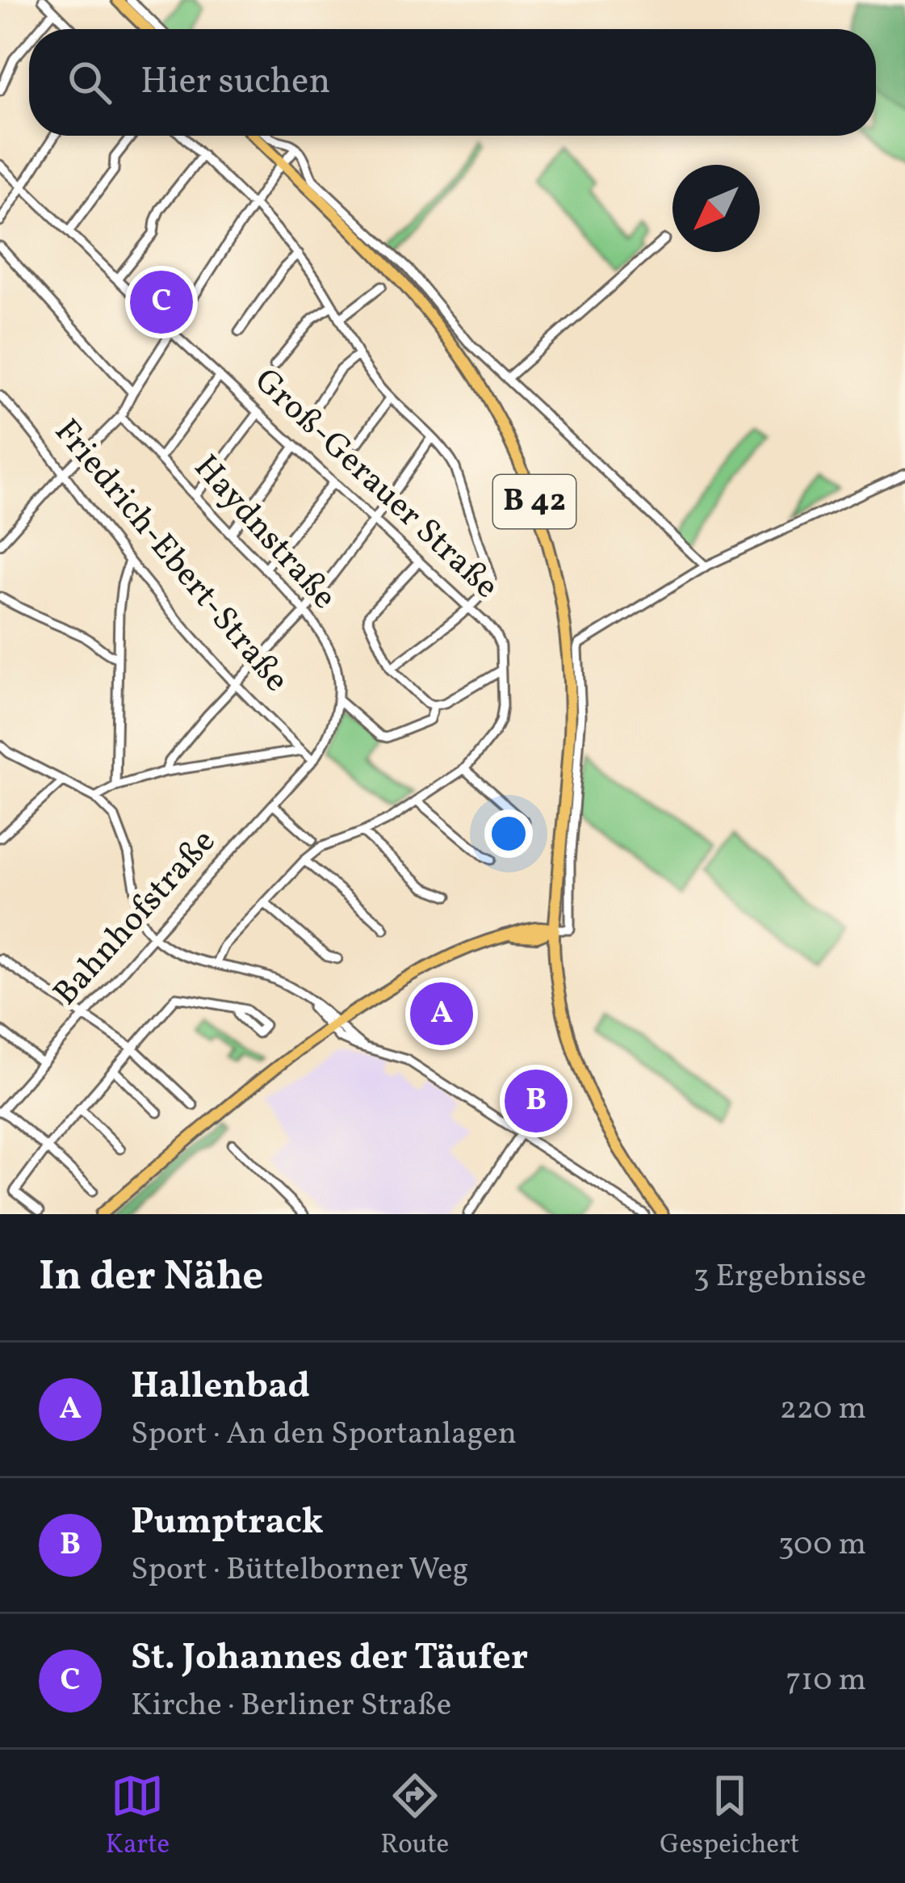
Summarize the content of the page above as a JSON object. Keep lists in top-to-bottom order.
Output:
{
  "streets": {
    "main road": ["B 42"],
    "street": [
      "Groß-Gerauer Straße",
      "Haydnstraße",
      "Friedrich-Ebert-Straße",
      "Bahnhofstraße"
    ]
  },
  "crossings": [
    ["Haydnstraße", "Friedrich-Ebert-Straße"],
    ["Haydnstraße", "Bahnhofstraße"],
    ["Friedrich-Ebert-Straße", "Bahnhofstraße"]
  ],
  "north": "bottom left",
  "page": {
    "search": "Hier suchen",
    "pins": ["C", "A", "B"],
    "heading": ["In der Nähe", "3 Ergebnisse"],
    "list": [
      {
        "mark": "A",
        "name": "Hallenbad",
        "note": "Sport · An den Sportanlagen",
        "value": "220 m"
      },
      {
        "mark": "B",
        "name": "Pumptrack",
        "note": "Sport · Büttelborner Weg",
        "value": "300 m"
      },
      {
        "mark": "C",
        "name": "St. Johannes der Täufer",
        "note": "Kirche · Berliner Straße",
        "value": "710 m"
      }
    ],
    "nav": ["Karte", "Route", "Gespeichert"]
  }
}
